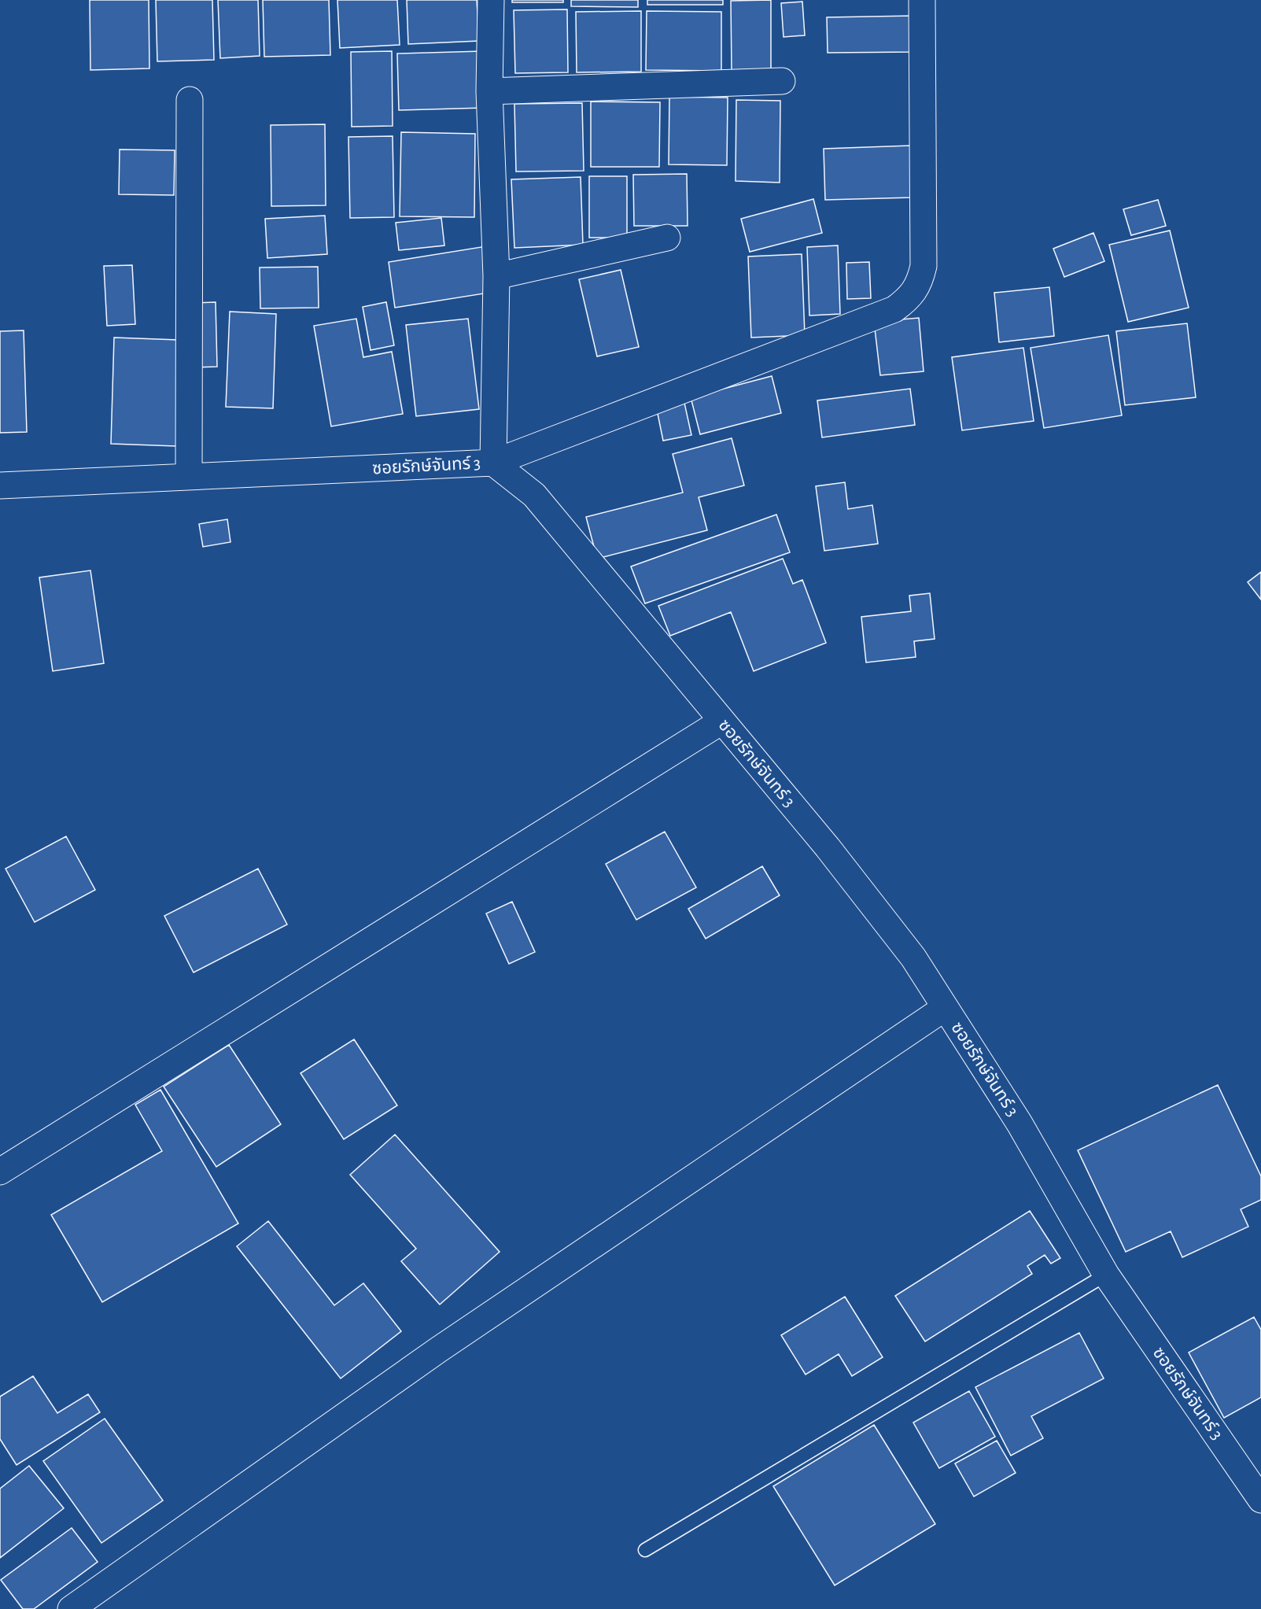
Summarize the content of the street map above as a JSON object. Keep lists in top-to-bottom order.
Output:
{
  "streets": {
    "street": ["ซอยรักษ์จันทร์ 3"]
  }
}
